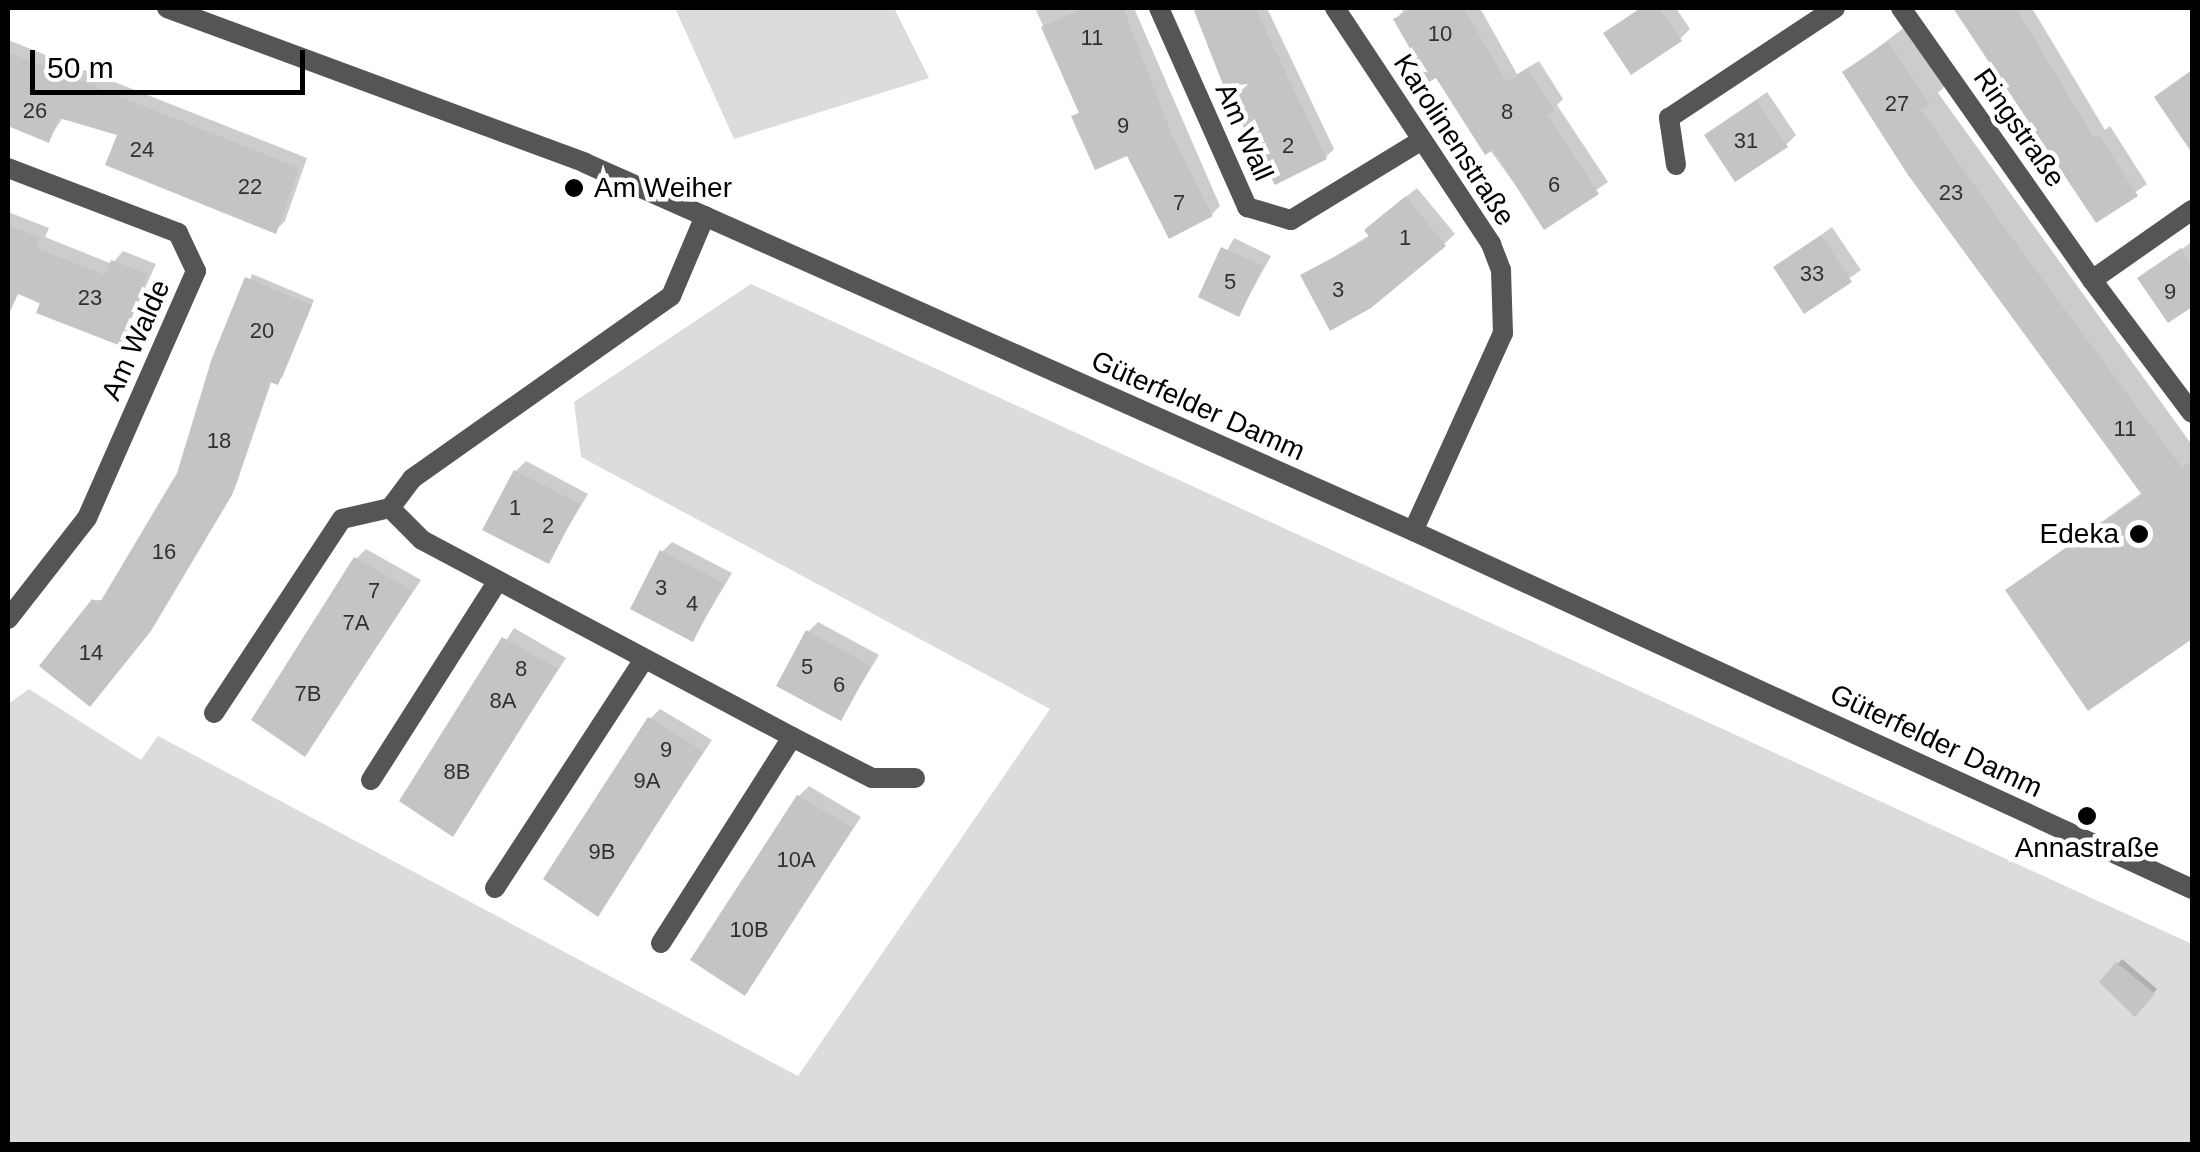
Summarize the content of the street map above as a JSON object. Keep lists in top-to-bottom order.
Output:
{
  "streets": {
    "street": [
      "Ringstraße",
      "Am Wall",
      "Karolinenstraße",
      "Am Walde",
      "Güterfelder Damm"
    ]
  },
  "crossings": [
    ["Am Wall", "Karolinenstraße"],
    ["Karolinenstraße", "Güterfelder Damm"]
  ],
  "places": ["Am Weiher", "Edeka", "Annastraße"],
  "house_numbers": [
    "10",
    "11",
    "27",
    "26",
    "8",
    "9",
    "31",
    "2",
    "24",
    "6",
    "22",
    "23",
    "7",
    "1",
    "33",
    "5",
    "3",
    "9",
    "23",
    "20",
    "11",
    "18",
    "1",
    "2",
    "16",
    "3",
    "7",
    "4",
    "7A",
    "14",
    "5",
    "8",
    "6",
    "7B",
    "8A",
    "9",
    "8B",
    "9A",
    "9B",
    "10A",
    "10B"
  ],
  "scale_bar": "50 m"
}
